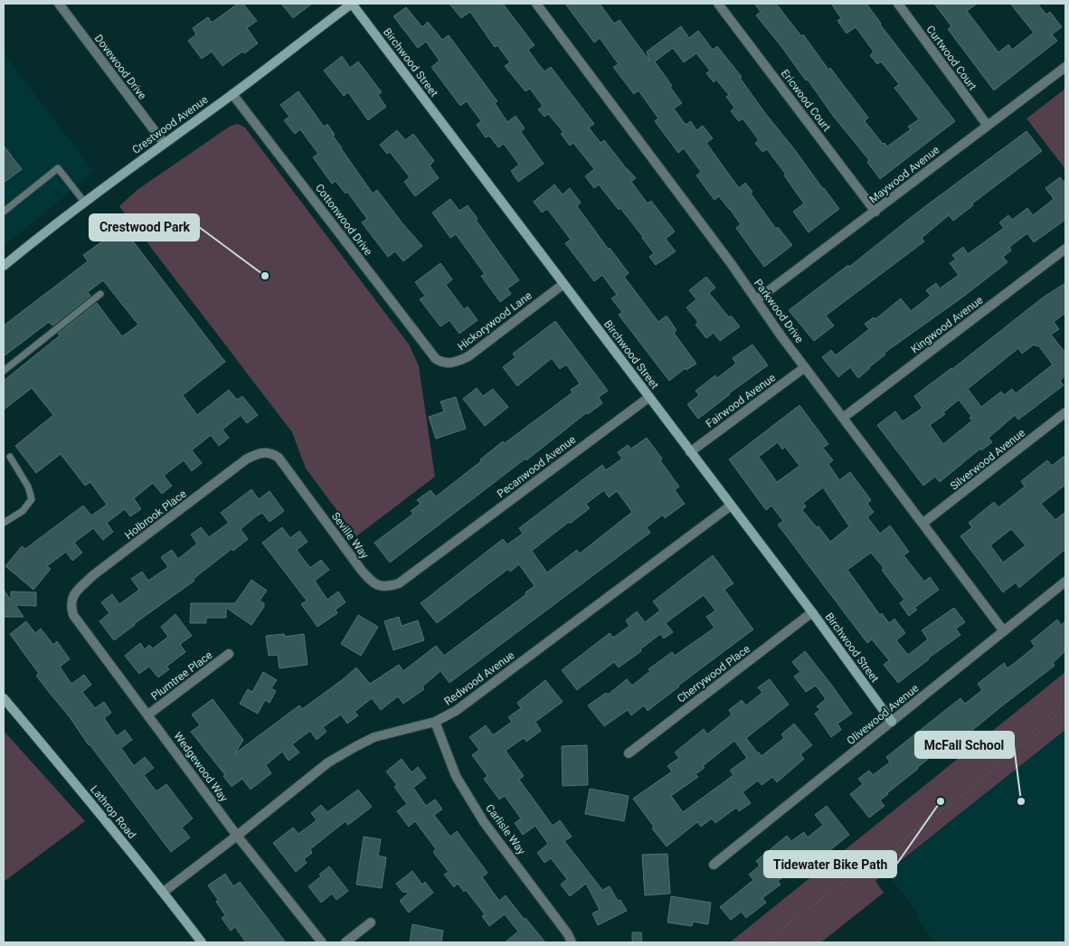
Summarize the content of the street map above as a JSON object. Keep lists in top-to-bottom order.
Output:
{
  "streets": {
    "street": [
      "Curtwood Court",
      "Birchwood Street",
      "Dovewood Drive",
      "Ericwood Court",
      "Crestwood Avenue",
      "Maywood Avenue",
      "Cottonwood Drive",
      "Parkwood Drive",
      "Hickorywood Lane",
      "Kingwood Avenue",
      "Fairwood Avenue",
      "Silverwood Avenue",
      "Pecanwood Avenue",
      "Holbrook Place",
      "Seville Way",
      "Cherrywood Place",
      "Plumtree Place",
      "Redwood Avenue",
      "Olivewood Avenue",
      "Wedgewood Way",
      "Lathrop Road",
      "Carlisle Way"
    ]
  },
  "crossings": [
    ["Curtwood Court", "Maywood Avenue"],
    ["Birchwood Street", "Crestwood Avenue"],
    ["Birchwood Street", "Hickorywood Lane"],
    ["Birchwood Street", "Fairwood Avenue"],
    ["Birchwood Street", "Pecanwood Avenue"],
    ["Birchwood Street", "Cherrywood Place"],
    ["Birchwood Street", "Redwood Avenue"],
    ["Birchwood Street", "Olivewood Avenue"],
    ["Dovewood Drive", "Crestwood Avenue"],
    ["Ericwood Court", "Maywood Avenue"],
    ["Crestwood Avenue", "Cottonwood Drive"],
    ["Maywood Avenue", "Parkwood Drive"],
    ["Cottonwood Drive", "Hickorywood Lane"],
    ["Parkwood Drive", "Kingwood Avenue"],
    ["Parkwood Drive", "Fairwood Avenue"],
    ["Parkwood Drive", "Silverwood Avenue"],
    ["Parkwood Drive", "Olivewood Avenue"],
    ["Pecanwood Avenue", "Seville Way"],
    ["Holbrook Place", "Seville Way"],
    ["Holbrook Place", "Wedgewood Way"],
    ["Plumtree Place", "Wedgewood Way"],
    ["Redwood Avenue", "Wedgewood Way"],
    ["Redwood Avenue", "Lathrop Road"],
    ["Redwood Avenue", "Carlisle Way"]
  ],
  "places": ["Crestwood Park", "Tidewater Bike Path", "McFall School"]
}
